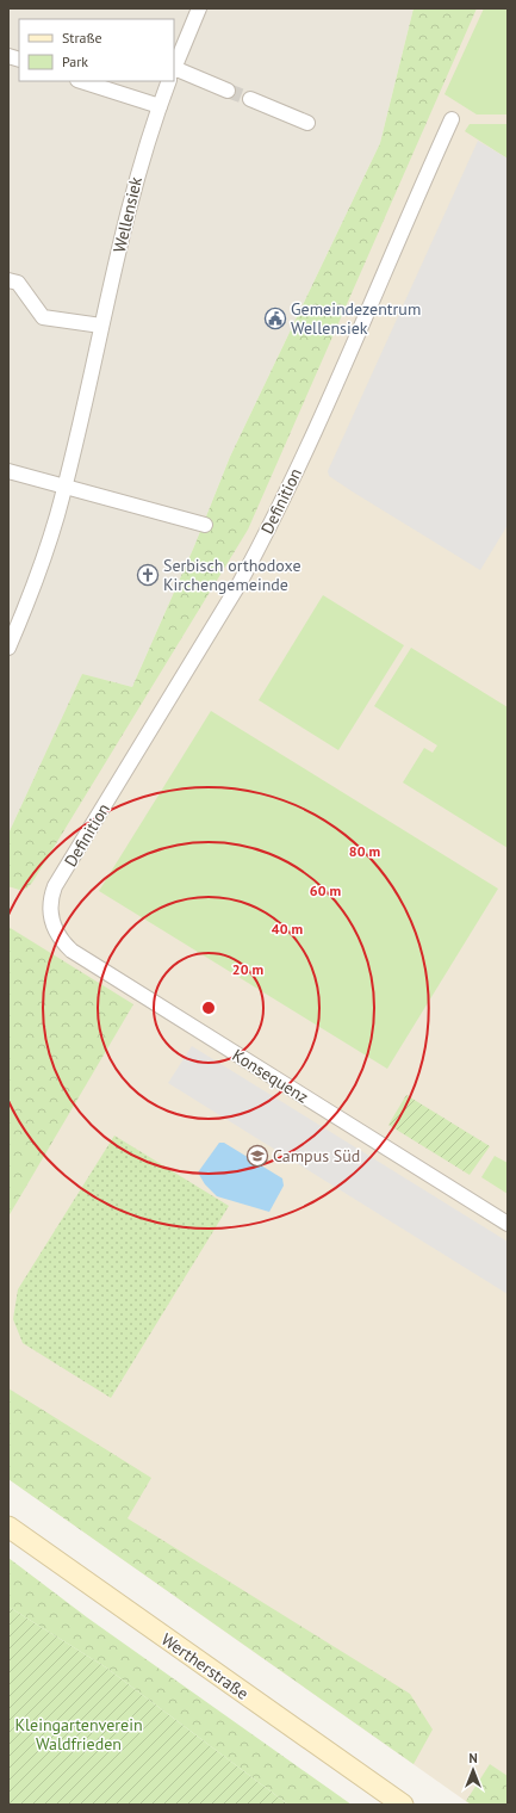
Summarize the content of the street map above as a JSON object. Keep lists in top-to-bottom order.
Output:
{
  "streets": {
    "main road": ["Wertherstraße"],
    "street": ["Wellensiek", "Definition", "Konsequenz"]
  },
  "crossings": [
    ["Definition", "Konsequenz"]
  ],
  "parks": ["Kleingartenverein Waldfrieden"],
  "places": {
    "public building": ["Gemeindezentrum Wellensiek"],
    "church": ["Serbisch orthodoxe Kirchengemeinde"],
    "school or university": ["Campus Süd"]
  },
  "legend": ["Straße", "Park"],
  "north": "top",
  "rings": [
    "80 m",
    "60 m",
    "40 m",
    "20 m"
  ]
}
